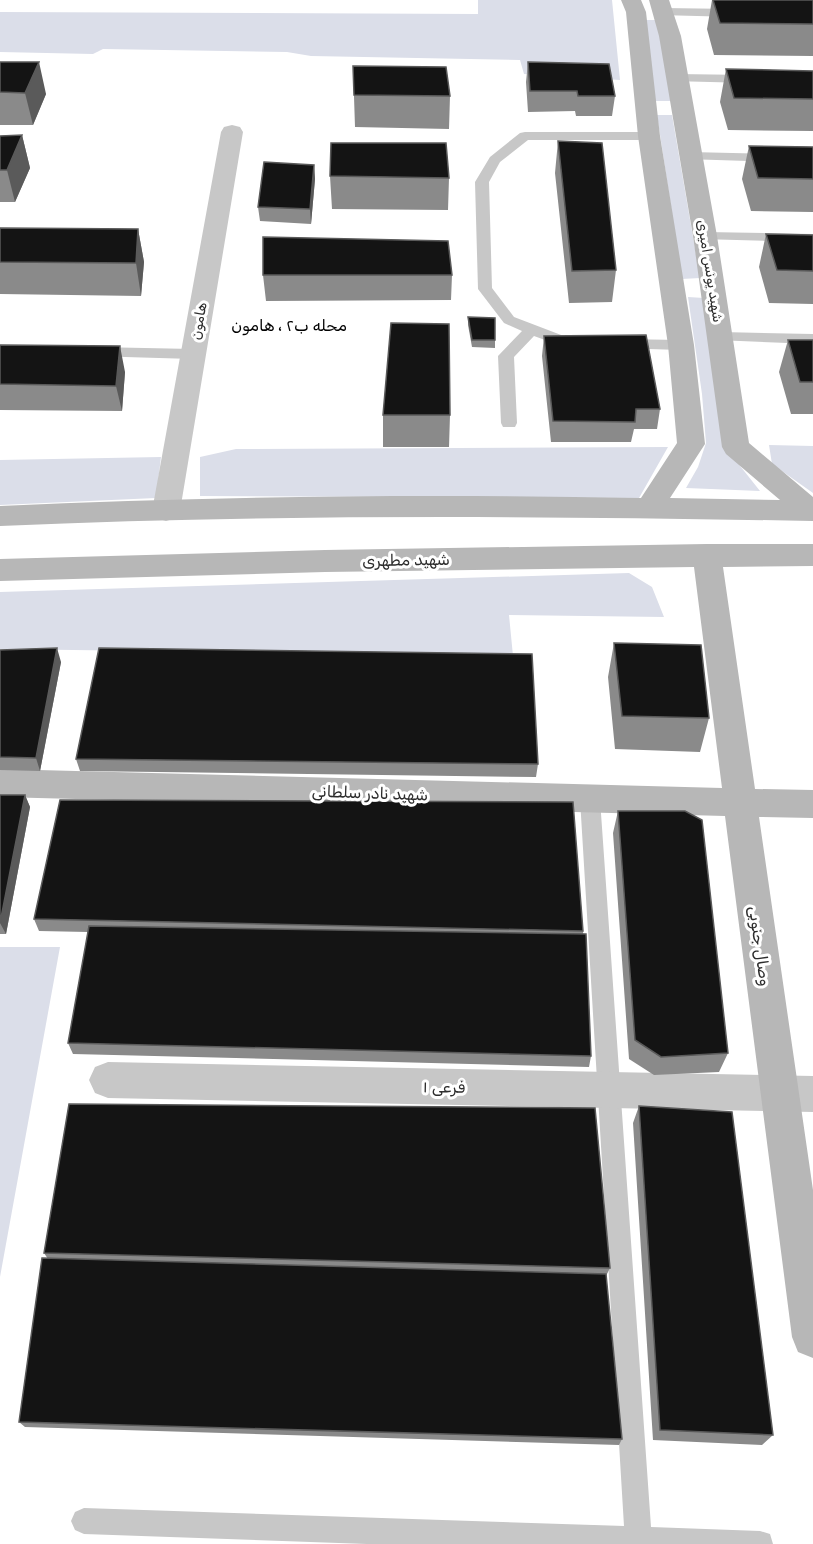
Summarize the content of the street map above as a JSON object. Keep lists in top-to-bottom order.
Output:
{
  "streets": {
    "main road": [
      "شهید یونس امیری",
      "شهید مطهری",
      "شهید نادر سلطانی",
      "وصال جنوبی"
    ],
    "street": ["هامون", "فرعی ۱"]
  },
  "crossings": [
    ["شهید مطهری", "وصال جنوبی"],
    ["شهید نادر سلطانی", "وصال جنوبی"],
    ["وصال جنوبی", "فرعی ۱"]
  ],
  "districts": ["محله ب۲ ، هامون"]
}
